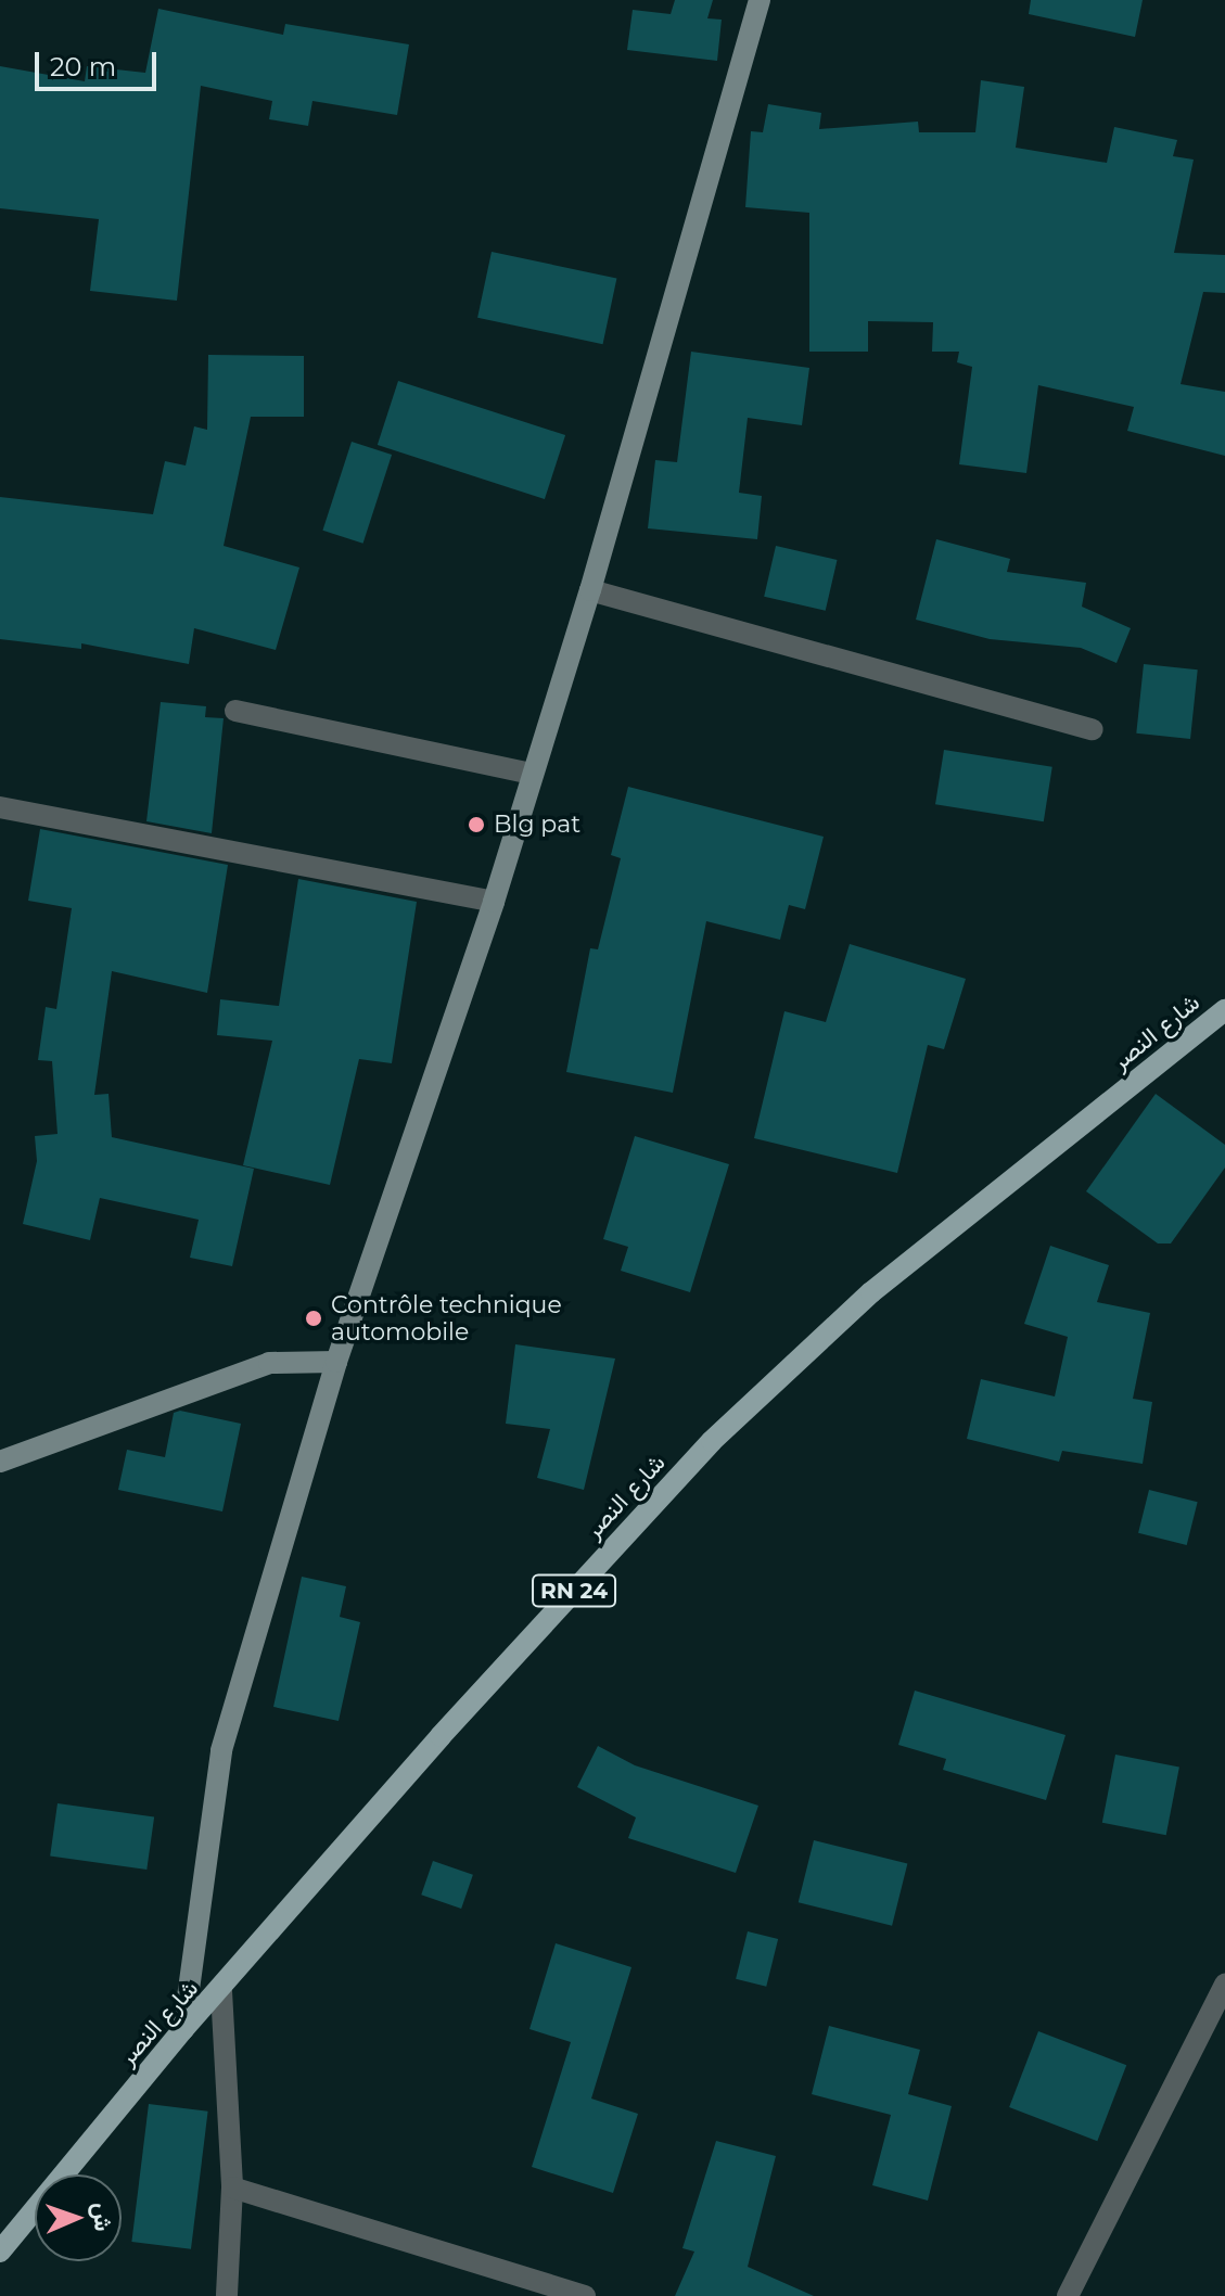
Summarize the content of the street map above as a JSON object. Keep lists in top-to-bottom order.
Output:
{
  "streets": {
    "main road": ["شارع النصر", "RN 24"]
  },
  "places": ["Blg pat", "Contrôle technique automobile"],
  "scale_bar": "20 m",
  "north": "right"
}
